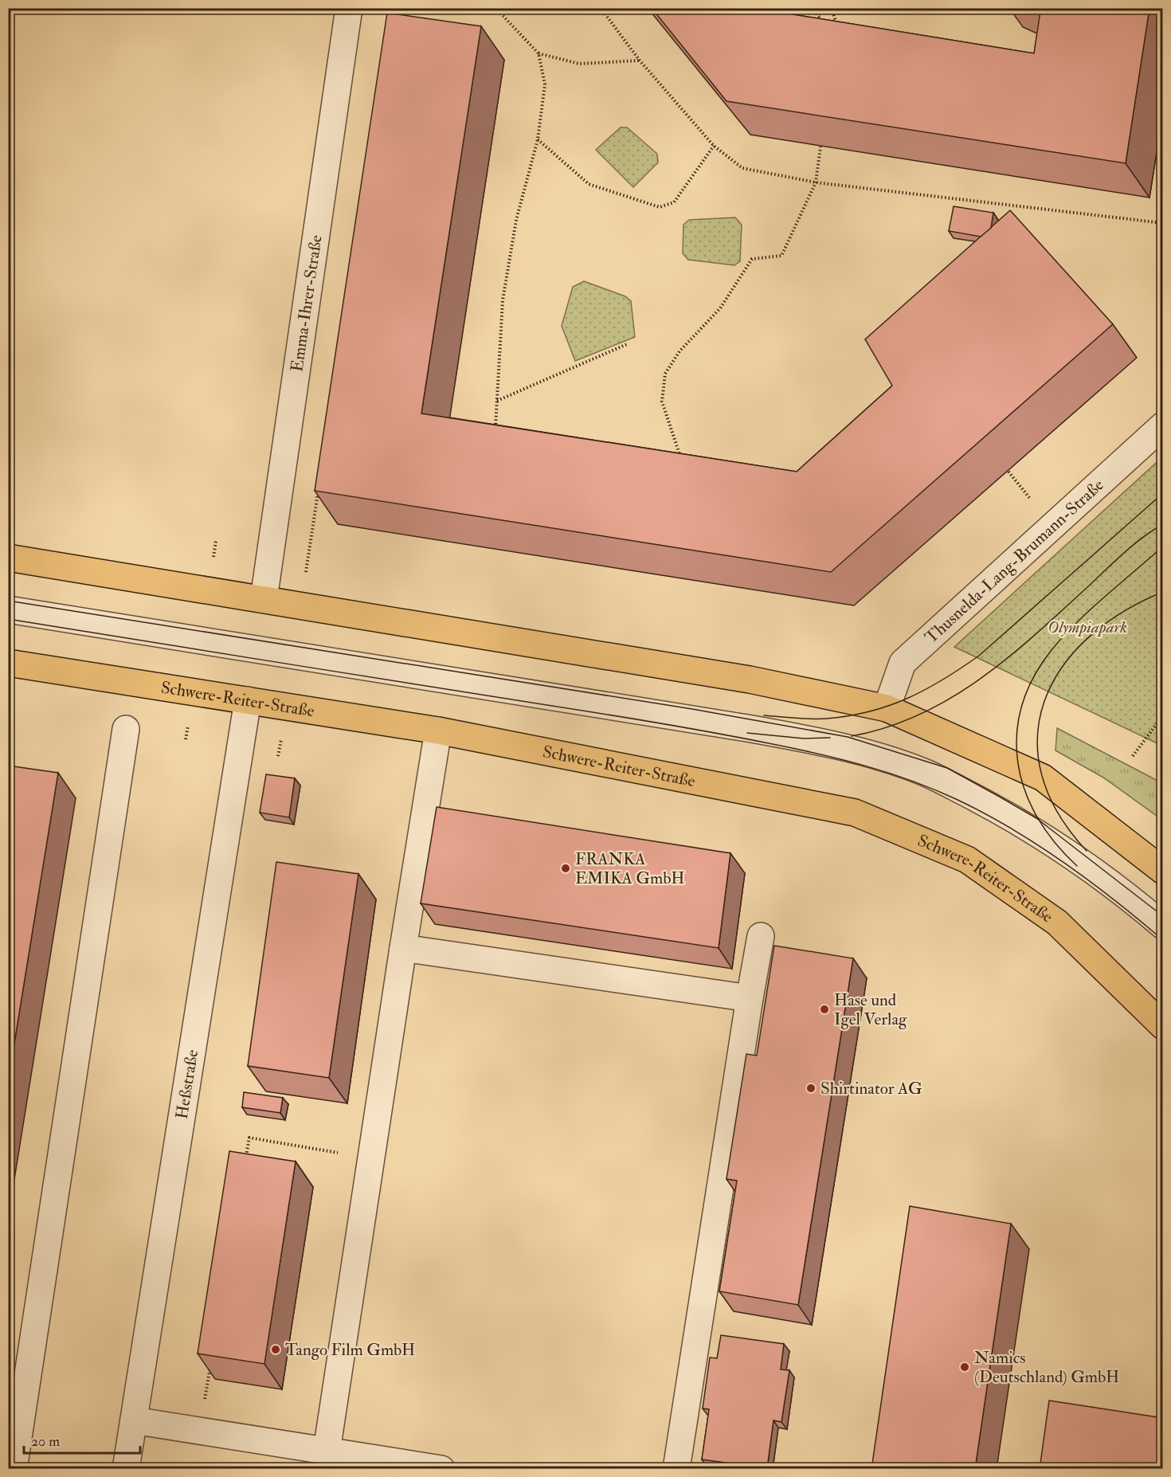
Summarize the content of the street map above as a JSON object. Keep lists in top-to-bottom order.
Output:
{
  "streets": {
    "main road": ["Schwere-Reiter-Straße"],
    "street": ["Emma-Ihrer-Straße", "Thusnelda-Lang-Brumann-Straße", "Heßstraße"]
  },
  "crossings": [
    ["Schwere-Reiter-Straße", "Heßstraße"]
  ],
  "parks": ["Olympiapark"],
  "places": [
    "FRANKA EMIKA GmbH",
    "Hase und Igel Verlag",
    "Shirtinator AG",
    "Tango Film GmbH",
    "Namics (Deutschland) GmbH"
  ],
  "scale_bar": "20 m"
}
